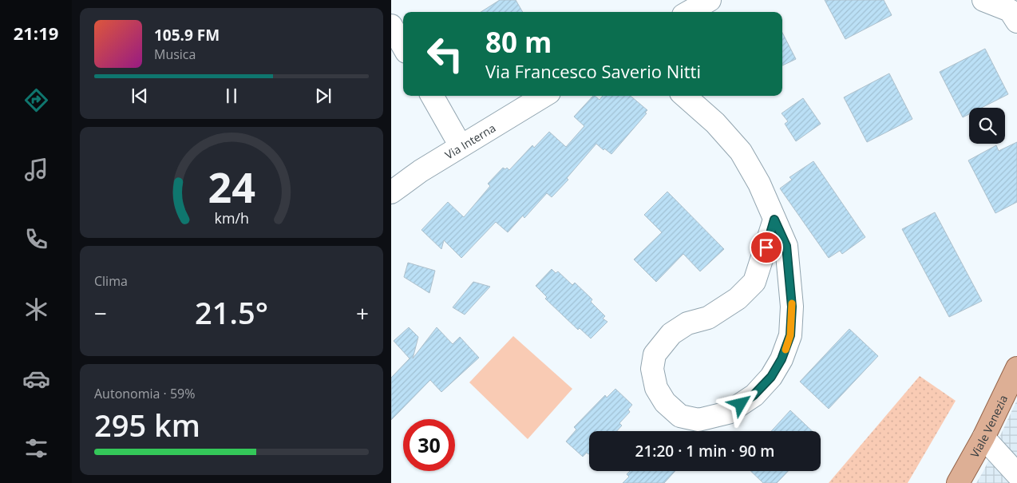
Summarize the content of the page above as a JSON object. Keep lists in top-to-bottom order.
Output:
{
  "streets": {
    "main road": ["Viale Venezia"],
    "street": ["Via Interna"]
  },
  "page": {
    "tabs": "21:19",
    "turn": ["80 m", "Via Francesco Saverio Nitti"],
    "song": ["105.9 FM", "Musica"],
    "tile": [
      "Clima",
      ["Autonomia · 59%", "295 km"]
    ],
    "heat": ["−", "21.5°", "+"],
    "limit": "30",
    "trip": "21:20 · 1 min · 90 m",
    "gauge": ["24", "km/h"]
  }
}
